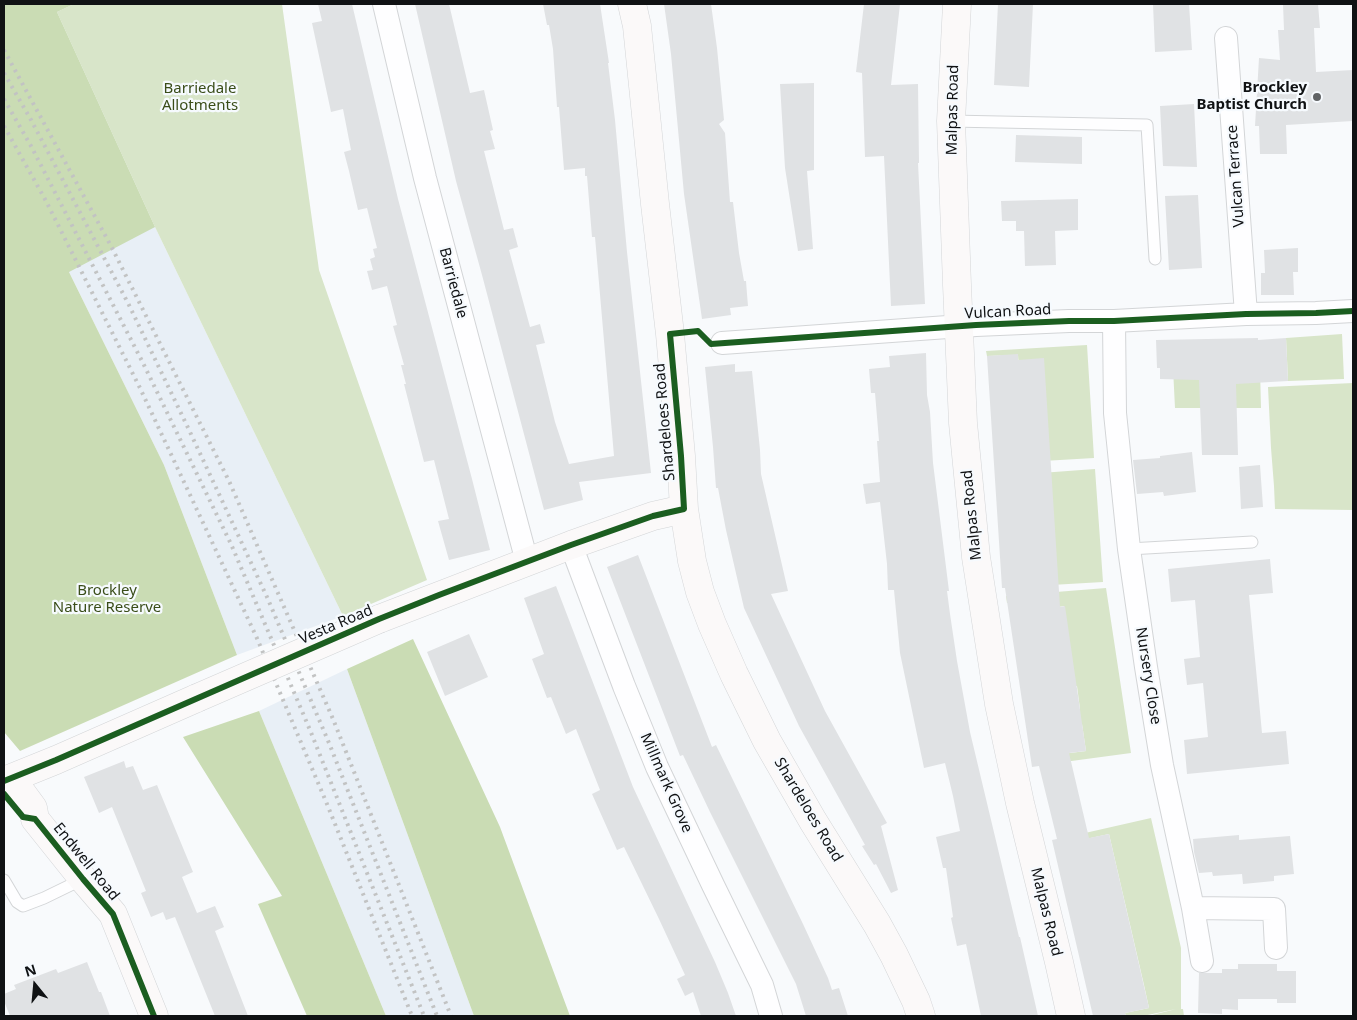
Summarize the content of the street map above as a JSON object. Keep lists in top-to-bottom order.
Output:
{
  "streets": {
    "street": [
      "Malpas Road",
      "Vulcan Terrace",
      "Barriedale",
      "Vulcan Road",
      "Shardeloes Road",
      "Vesta Road",
      "Nursery Close",
      "Millmark Grove",
      "Endwell Road"
    ]
  },
  "crossings": [
    ["Malpas Road", "Vulcan Road"],
    ["Vulcan Terrace", "Vulcan Road"],
    ["Barriedale", "Vesta Road"],
    ["Vulcan Road", "Nursery Close"],
    ["Shardeloes Road", "Vesta Road"],
    ["Vesta Road", "Millmark Grove"],
    ["Vesta Road", "Endwell Road"]
  ],
  "parks": ["Barriedale Allotments", "Brockley Nature Reserve"],
  "places": ["Brockley Baptist Church"],
  "north": "top"
}
